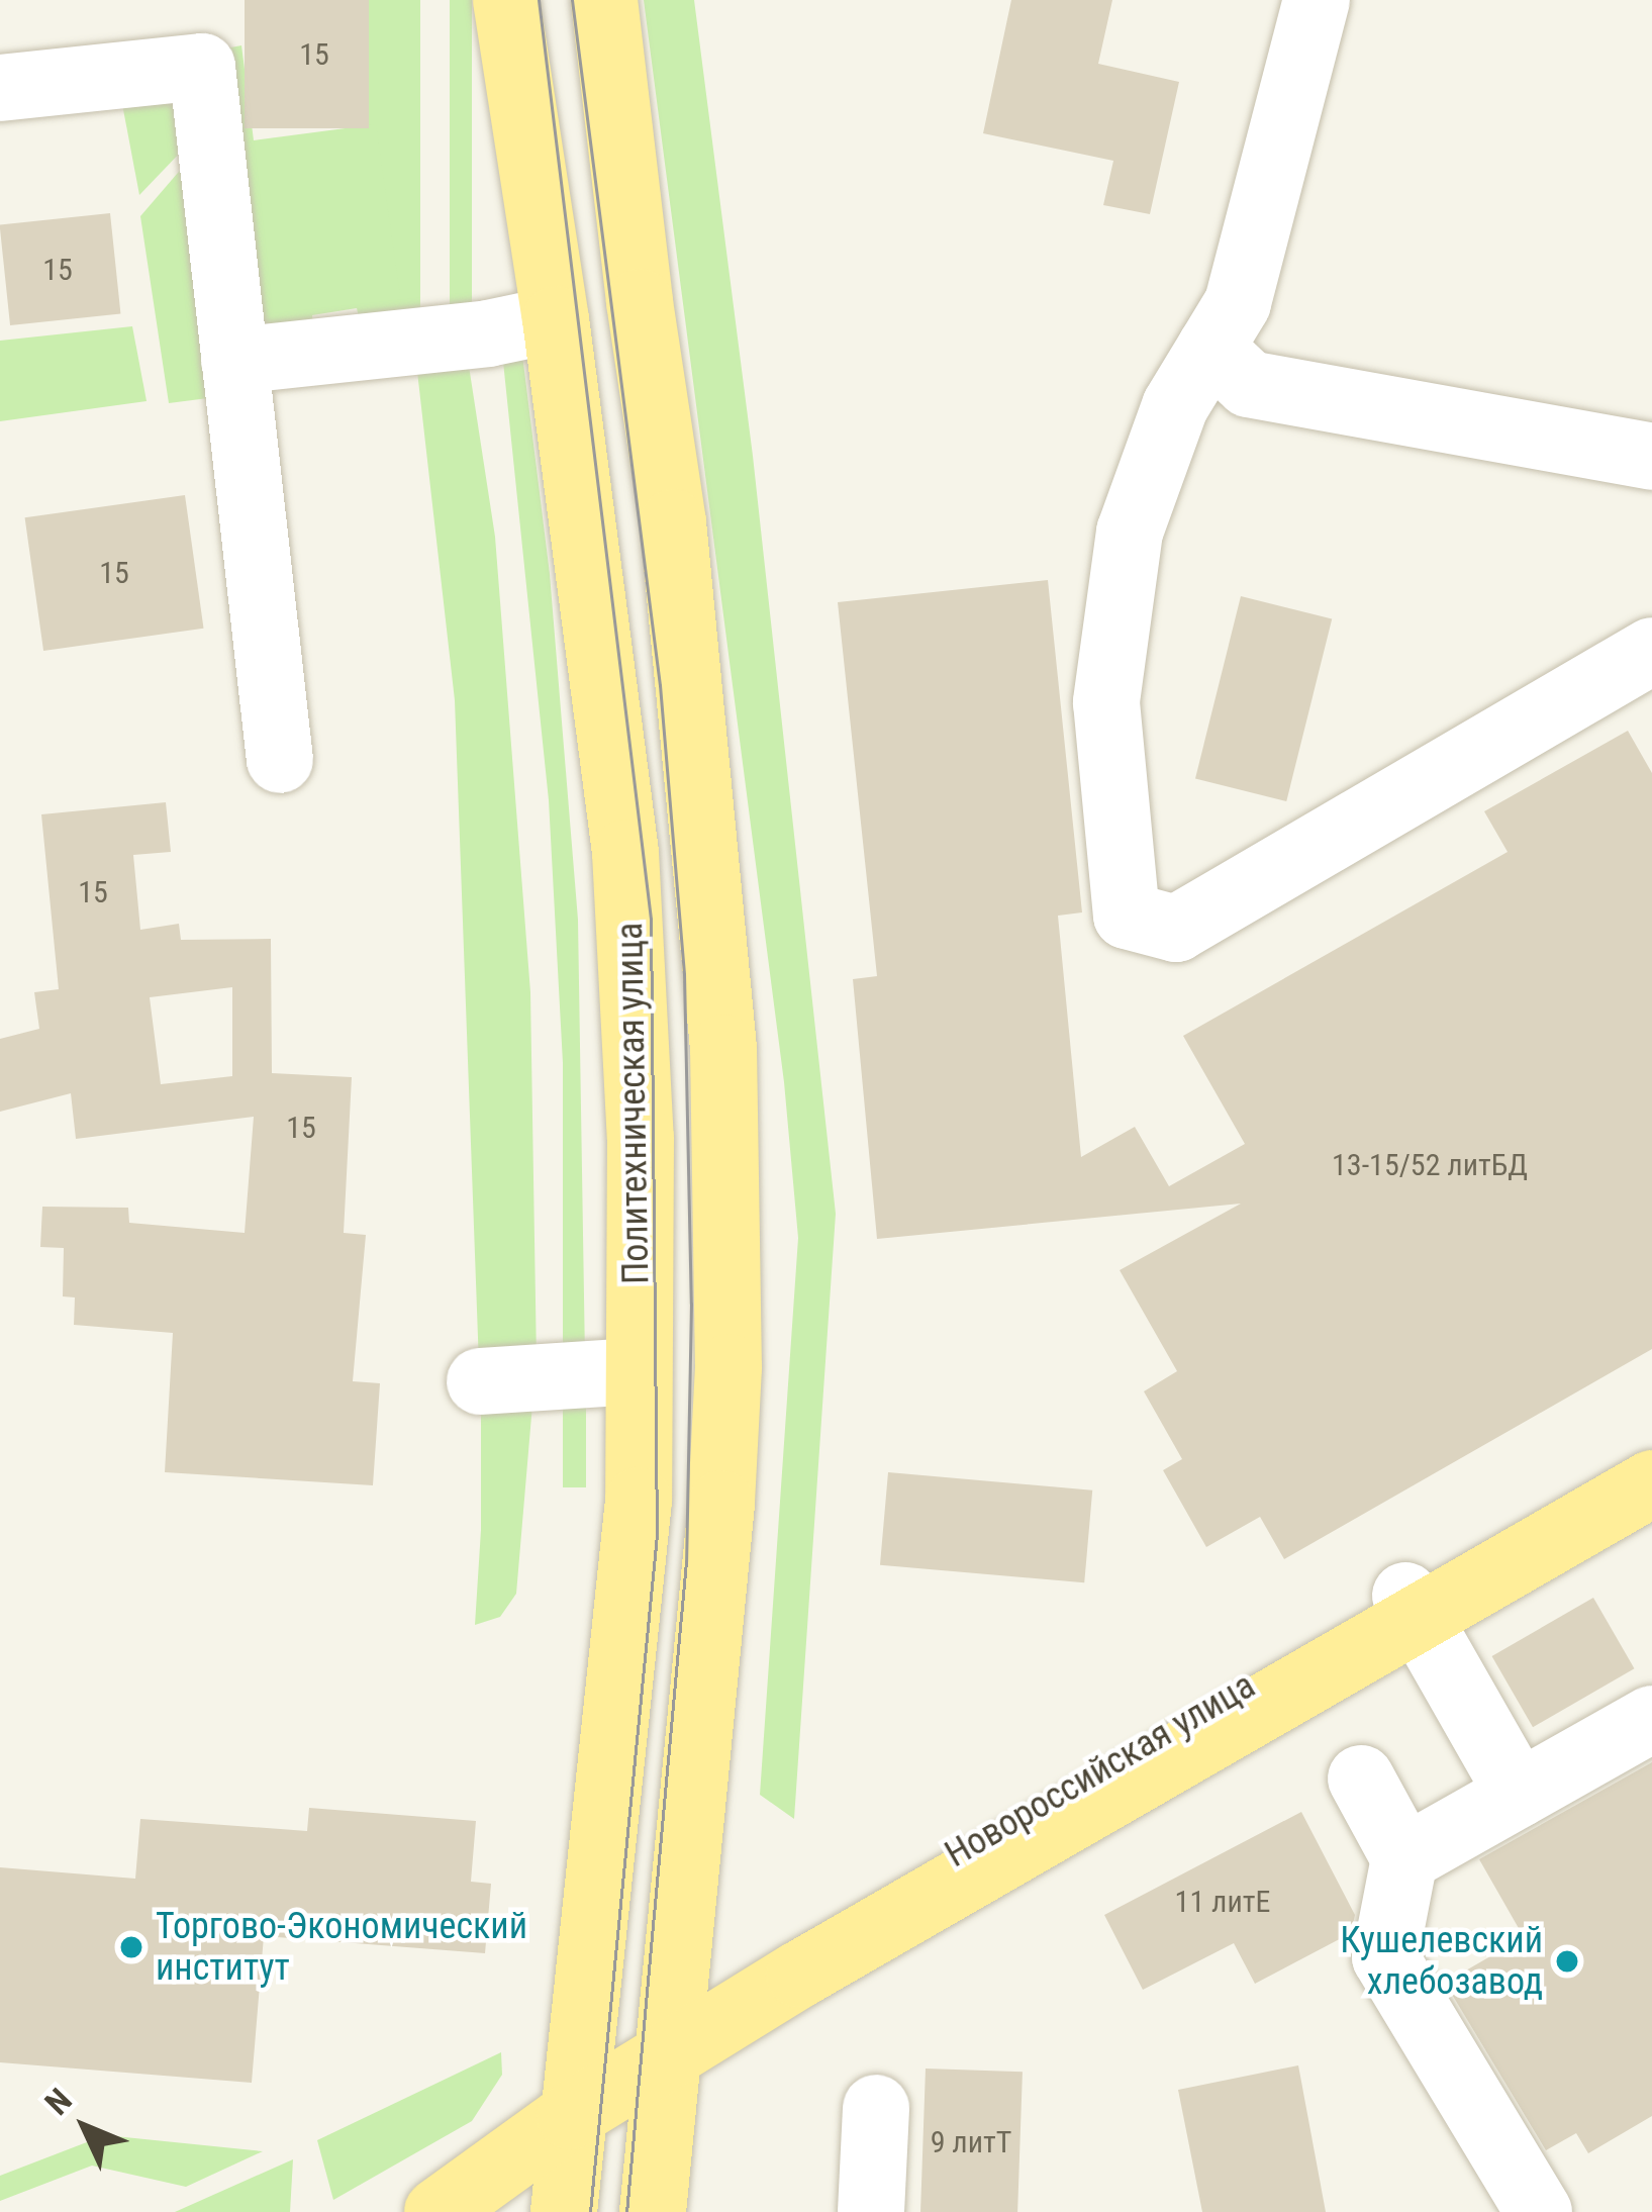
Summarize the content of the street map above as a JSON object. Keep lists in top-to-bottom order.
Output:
{
  "streets": {
    "main road": ["Политехническая улица", "Новороссийская улица"]
  },
  "crossings": [
    ["Политехническая улица", "Новороссийская улица"]
  ],
  "places": ["Торгово-Экономический институт", "Кушелевский хлебозавод"],
  "house_numbers": [
    "15",
    "15",
    "15",
    "15",
    "15",
    "13-15/52 литБД",
    "11 литЕ",
    "9 литТ"
  ],
  "north": "top left"
}
